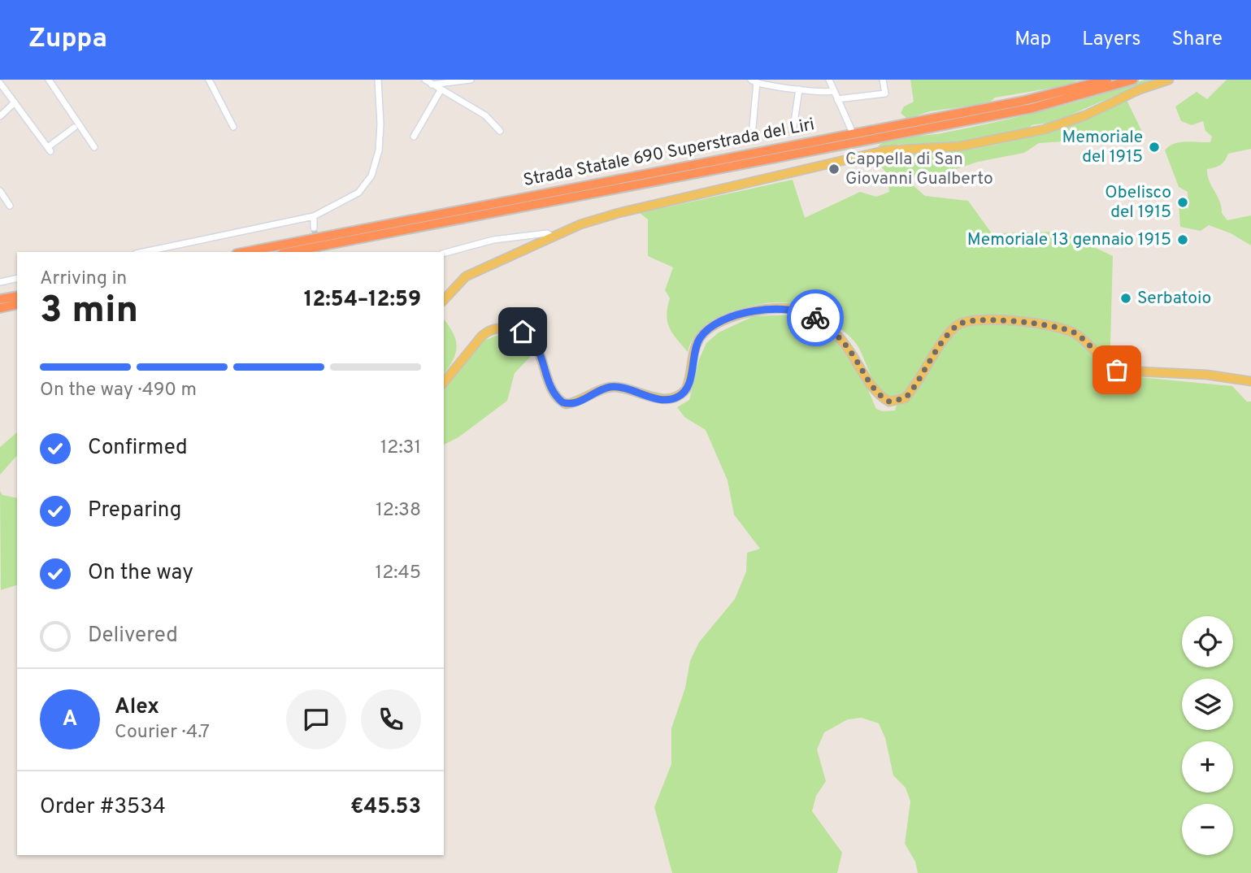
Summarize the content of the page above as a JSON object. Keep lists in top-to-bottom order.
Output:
{
  "streets": {
    "highway": ["Strada Statale 690 Superstrada del Liri"]
  },
  "places": [
    "Memoriale del 1915",
    "Cappella di San Giovanni Gualberto",
    "Obelisco del 1915",
    "Memoriale 13 gennaio 1915",
    "Serbatoio"
  ],
  "page": {
    "header": "Zuppa",
    "nav": ["Map", "Layers", "Share"],
    "heading": ["3 min", "Arriving in", "12:54–12:59"],
    "panel": [
      "Alex",
      "Courier · 4.7",
      "Order #3534",
      "€45.53"
    ],
    "bar": "On the way · 490 m",
    "list": [
      ["Confirmed", "12:31"],
      ["Preparing", "12:38"],
      ["On the way", "12:45"],
      "Delivered"
    ],
    "map_buttons": ["+", "−"],
    "round": "A"
  }
}
